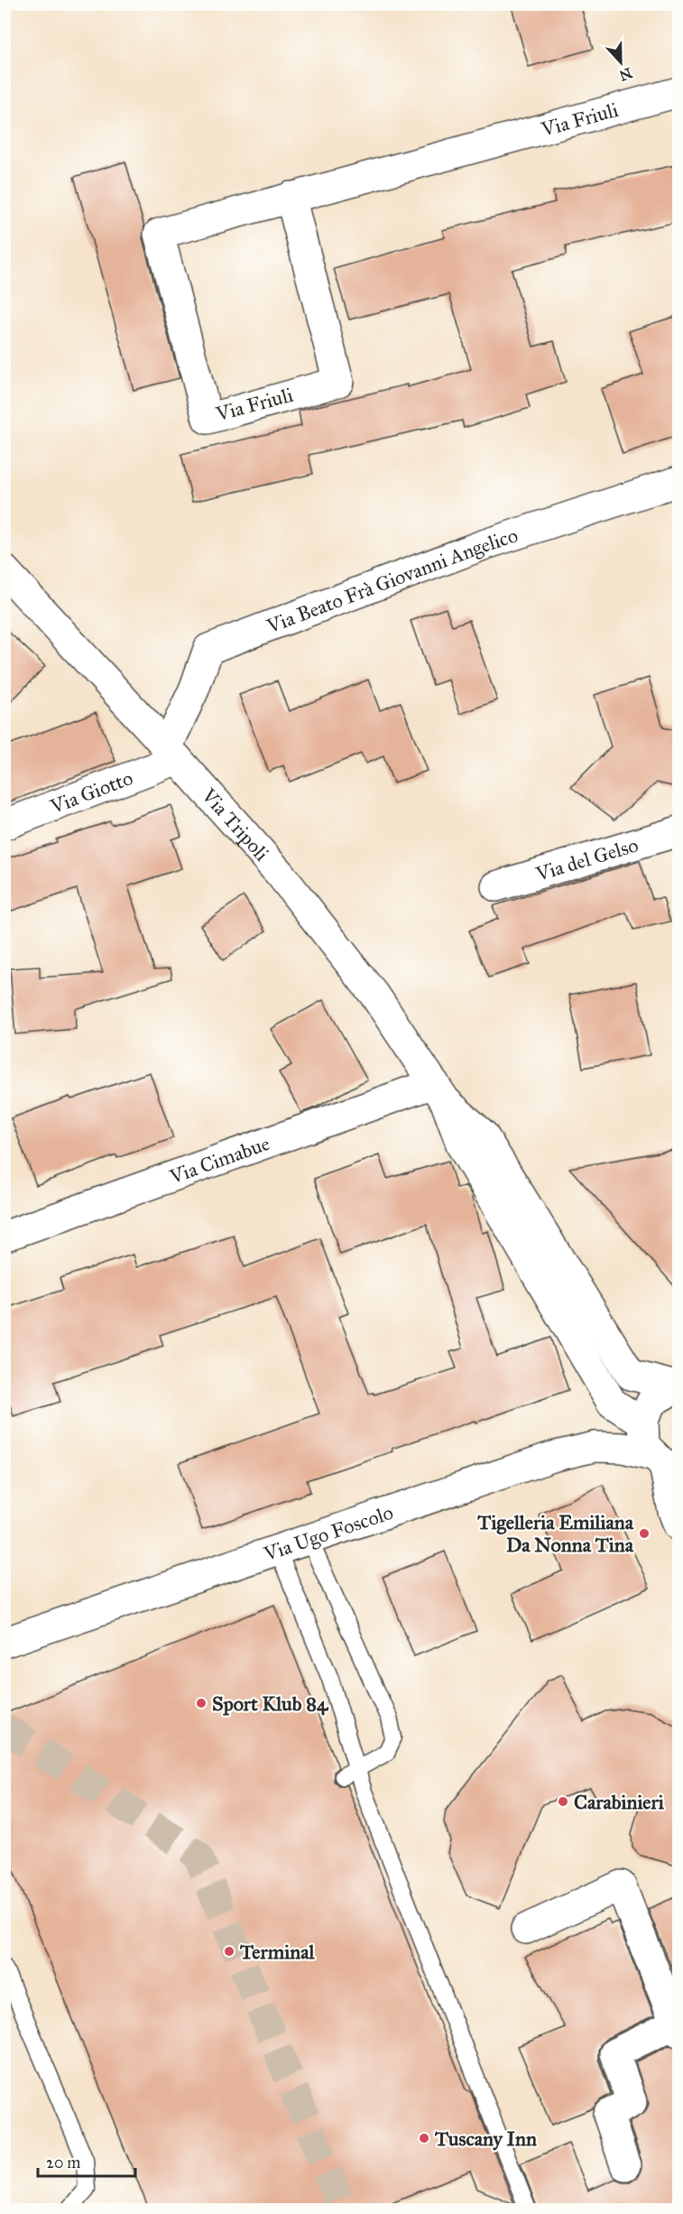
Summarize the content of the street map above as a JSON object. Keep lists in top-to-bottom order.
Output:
{
  "streets": {
    "street": [
      "Via Friuli",
      "Via Beato Frà Giovanni Angelico",
      "Via Giotto",
      "Via Tripoli",
      "Via del Gelso",
      "Via Cimabue",
      "Via Ugo Foscolo"
    ]
  },
  "crossings": [
    ["Via Beato Frà Giovanni Angelico", "Via Giotto"],
    ["Via Beato Frà Giovanni Angelico", "Via Tripoli"],
    ["Via Giotto", "Via Tripoli"],
    ["Via Tripoli", "Via Cimabue"]
  ],
  "places": [
    "Tigelleria Emiliana Da Nonna Tina",
    "Sport Klub 84",
    "Carabinieri",
    "Terminal",
    "Tuscany Inn"
  ],
  "scale_bar": "20 m",
  "north": "bottom"
}
